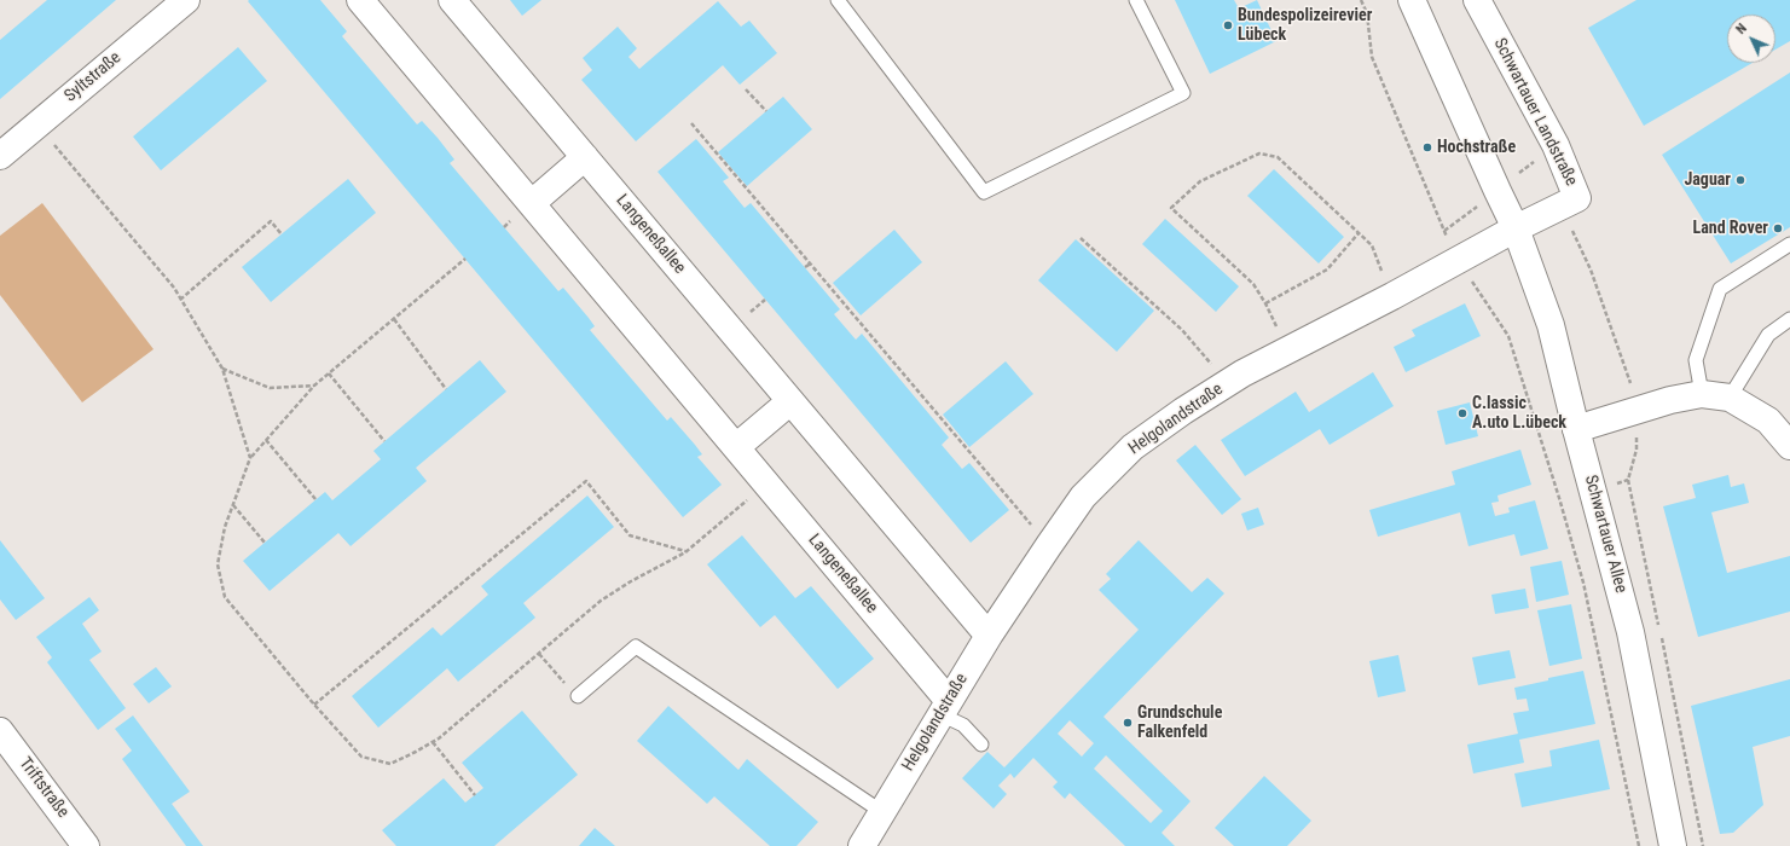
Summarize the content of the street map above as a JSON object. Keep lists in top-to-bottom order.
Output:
{
  "streets": {
    "street": [
      "Syltstraße",
      "Schwartauer Landstraße",
      "Langeneßallee",
      "Helgolandstraße",
      "Schwartauer Allee",
      "Triftstraße"
    ]
  },
  "crossings": [
    ["Schwartauer Landstraße", "Helgolandstraße"],
    ["Schwartauer Landstraße", "Schwartauer Allee"],
    ["Langeneßallee", "Helgolandstraße"],
    ["Helgolandstraße", "Schwartauer Allee"]
  ],
  "places": [
    "Bundespolizeirevier Lübeck",
    "Hochstraße",
    "Jaguar",
    "Land Rover",
    "C.lassic A.uto L.übeck",
    "Grundschule Falkenfeld"
  ],
  "north": "top left"
}
